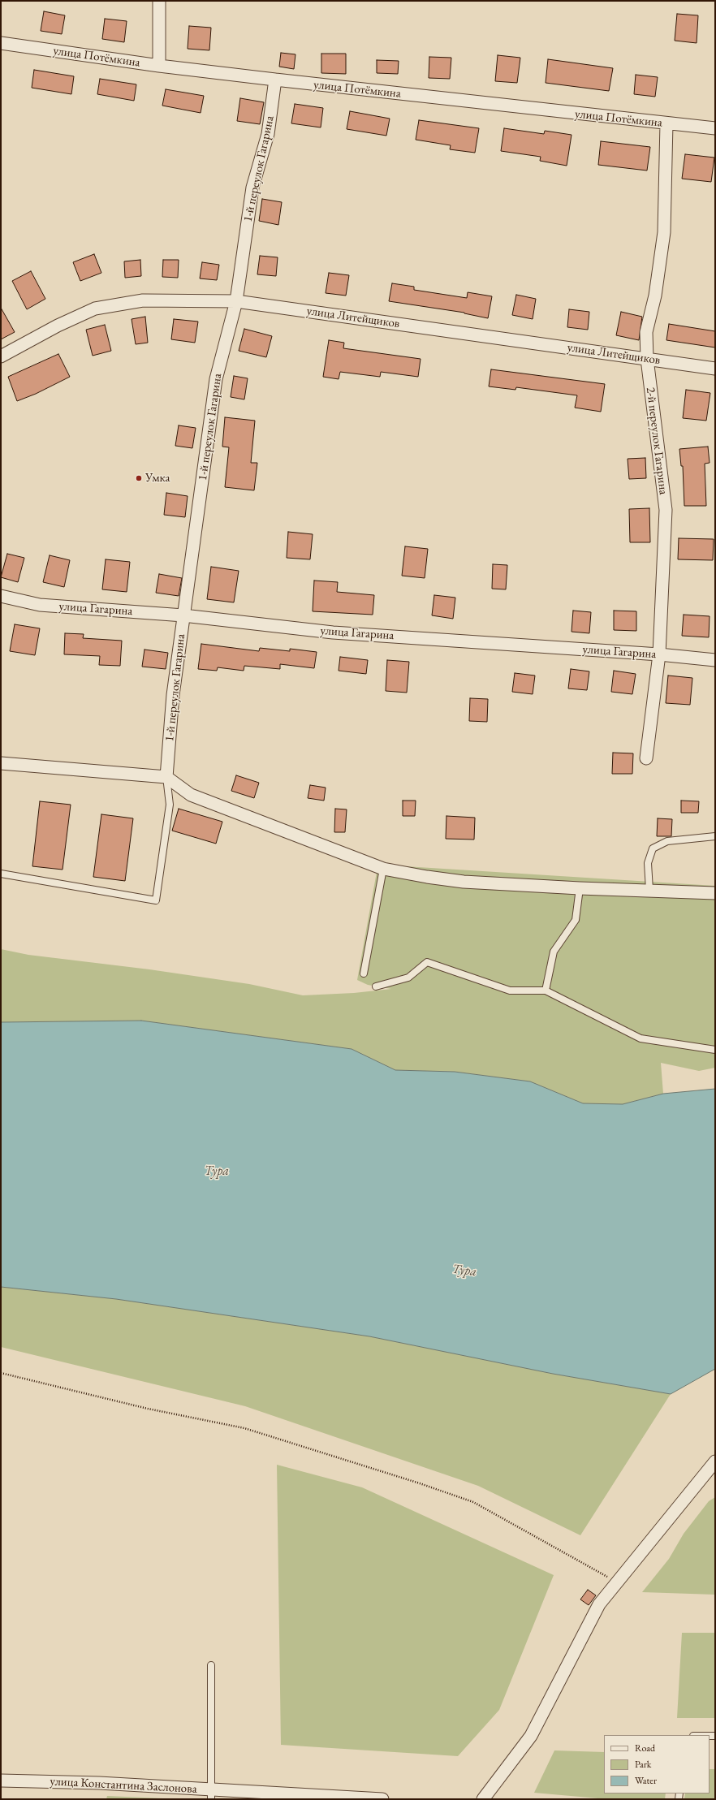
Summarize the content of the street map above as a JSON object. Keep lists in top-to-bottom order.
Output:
{
  "streets": {
    "street": [
      "улица Потёмкина",
      "1-й переулок Гагарина",
      "улица Литейщиков",
      "2-й переулок Гагарина",
      "улица Гагарина",
      "улица Константина Заслонова"
    ]
  },
  "crossings": [
    ["улица Потёмкина", "1-й переулок Гагарина"],
    ["улица Потёмкина", "2-й переулок Гагарина"],
    ["1-й переулок Гагарина", "улица Литейщиков"],
    ["1-й переулок Гагарина", "улица Гагарина"],
    ["улица Литейщиков", "2-й переулок Гагарина"],
    ["2-й переулок Гагарина", "улица Гагарина"]
  ],
  "water": ["Тура"],
  "places": ["Умка"],
  "legend": ["Road", "Park", "Water"]
}
